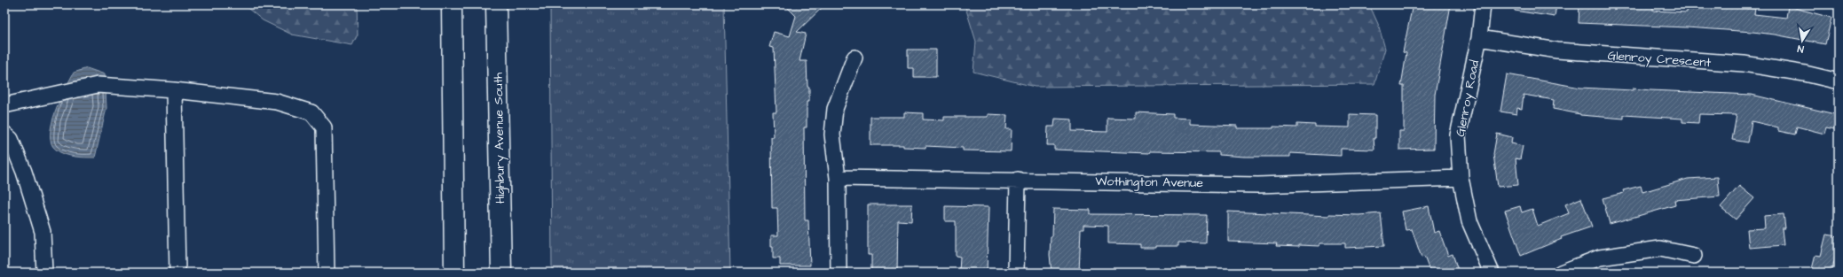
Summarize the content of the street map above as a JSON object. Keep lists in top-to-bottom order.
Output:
{
  "streets": {
    "highway": ["Highbury Avenue South"],
    "street": ["Glenroy Crescent", "Glenroy Road", "Wothington Avenue"]
  },
  "crossings": [
    ["Glenroy Crescent", "Glenroy Road"],
    ["Glenroy Road", "Wothington Avenue"]
  ],
  "north": "bottom"
}
